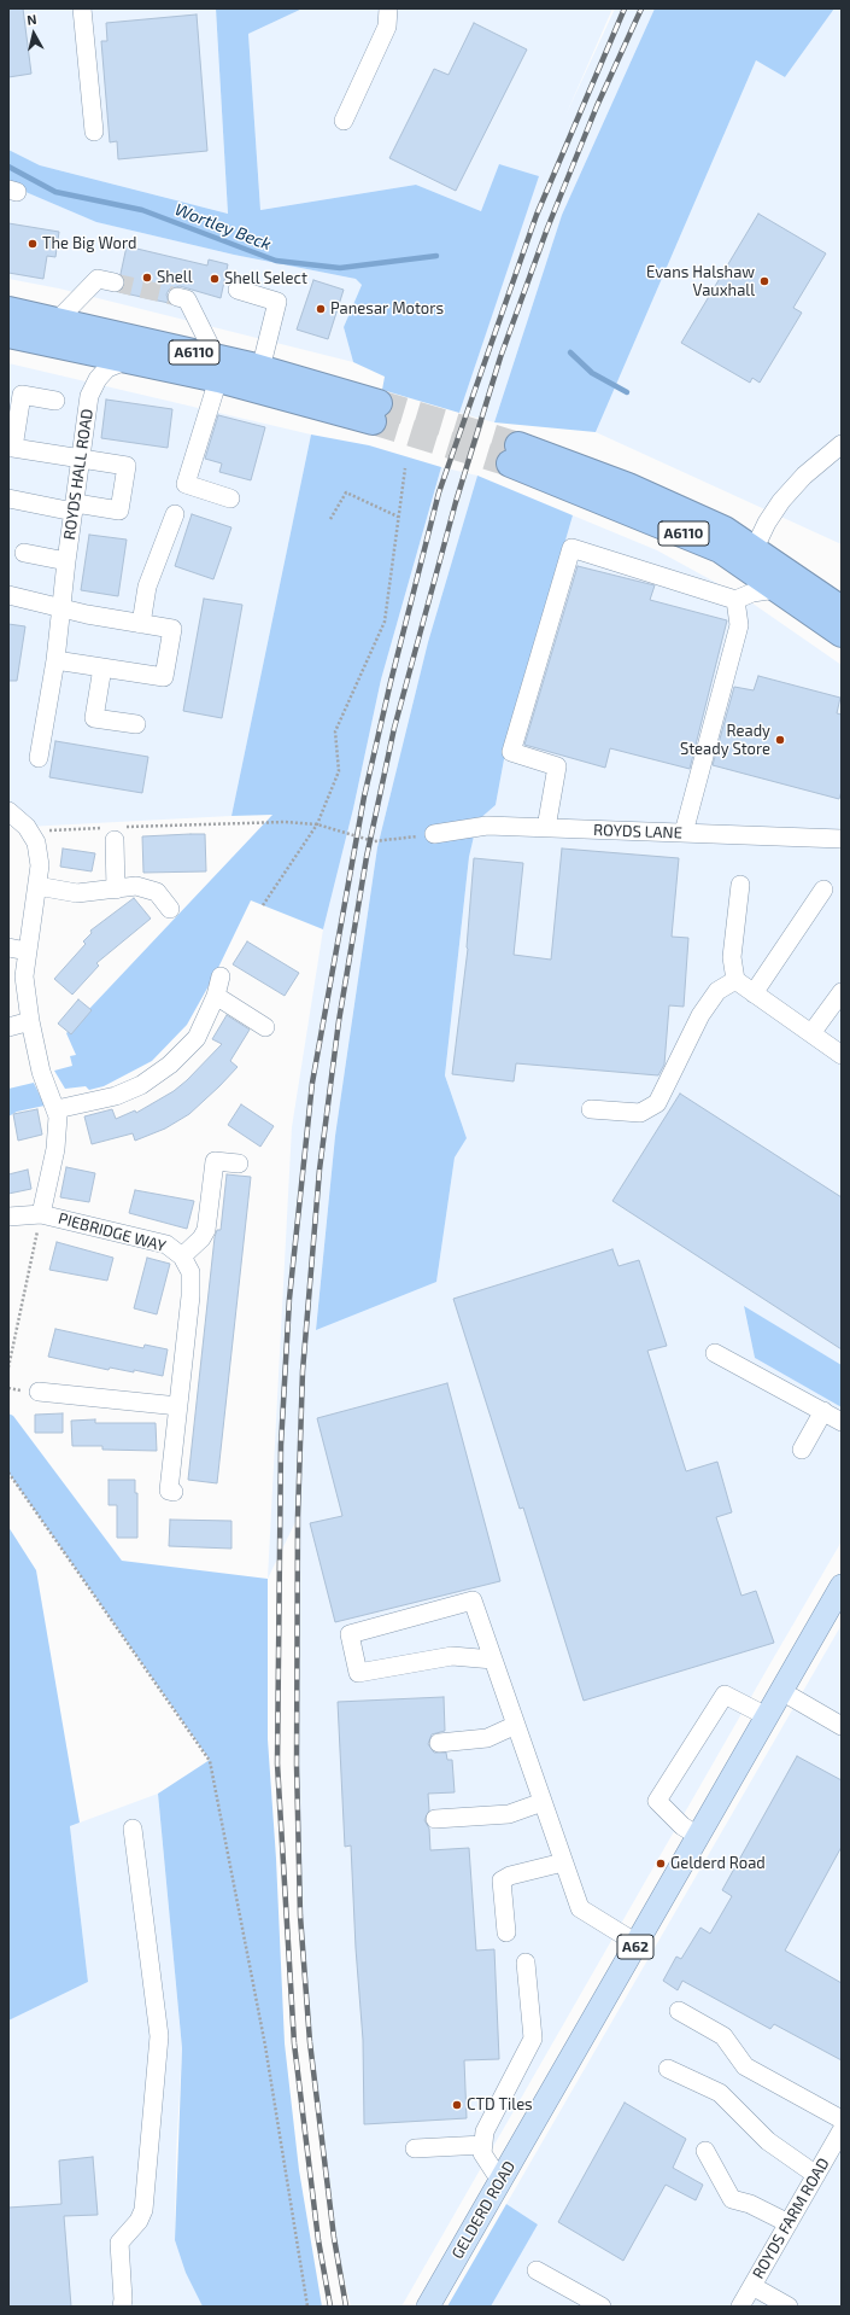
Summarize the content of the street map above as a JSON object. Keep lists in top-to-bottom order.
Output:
{
  "streets": {
    "highway": ["A6110"],
    "main road": ["A62", "GELDERD ROAD"],
    "street": [
      "ROYDS HALL ROAD",
      "ROYDS LANE",
      "PIEBRIDGE WAY",
      "ROYDS FARM ROAD"
    ]
  },
  "crossings": [
    ["A6110", "ROYDS HALL ROAD"]
  ],
  "water": ["Wortley Beck"],
  "places": [
    "The Big Word",
    "Shell",
    "Shell Select",
    "Evans Halshaw Vauxhall",
    "Panesar Motors",
    "Ready Steady Store",
    "Gelderd Road",
    "CTD Tiles"
  ],
  "north": "top"
}
